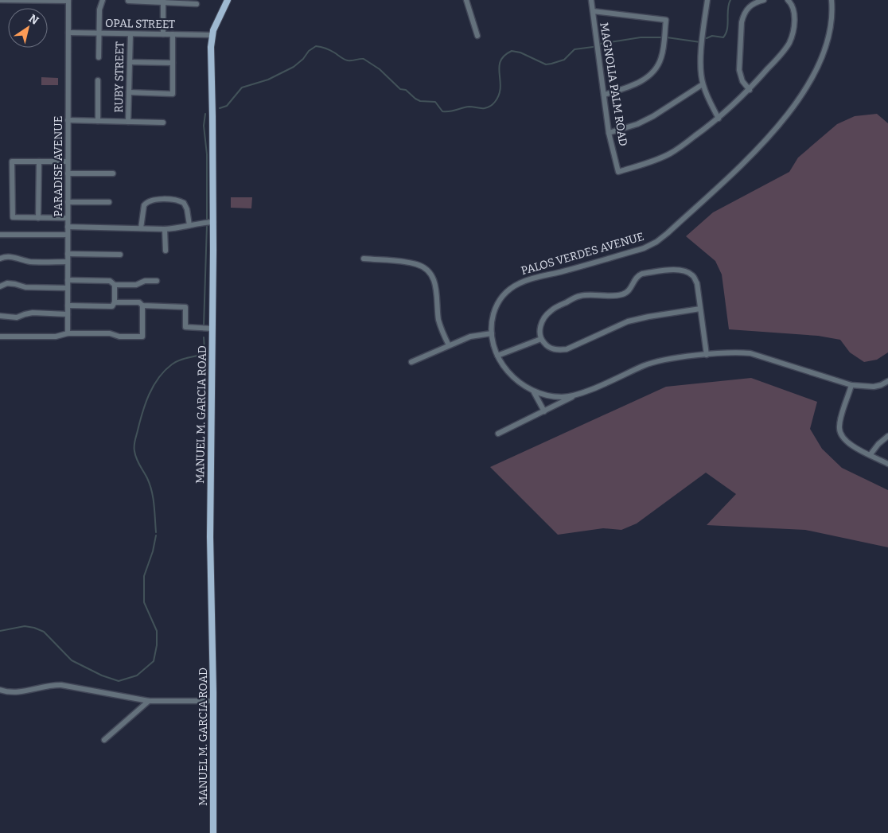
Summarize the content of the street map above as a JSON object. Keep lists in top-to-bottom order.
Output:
{
  "streets": {
    "main road": ["MANUEL M. GARCIA ROAD"],
    "street": [
      "OPAL STREET",
      "RUBY STREET",
      "MAGNOLIA PALM ROAD",
      "PARADISE AVENUE",
      "PALOS VERDES AVENUE"
    ]
  },
  "crossings": [
    ["OPAL STREET", "RUBY STREET"],
    ["OPAL STREET", "PARADISE AVENUE"],
    ["OPAL STREET", "MANUEL M. GARCIA ROAD"]
  ],
  "north": "top right"
}
